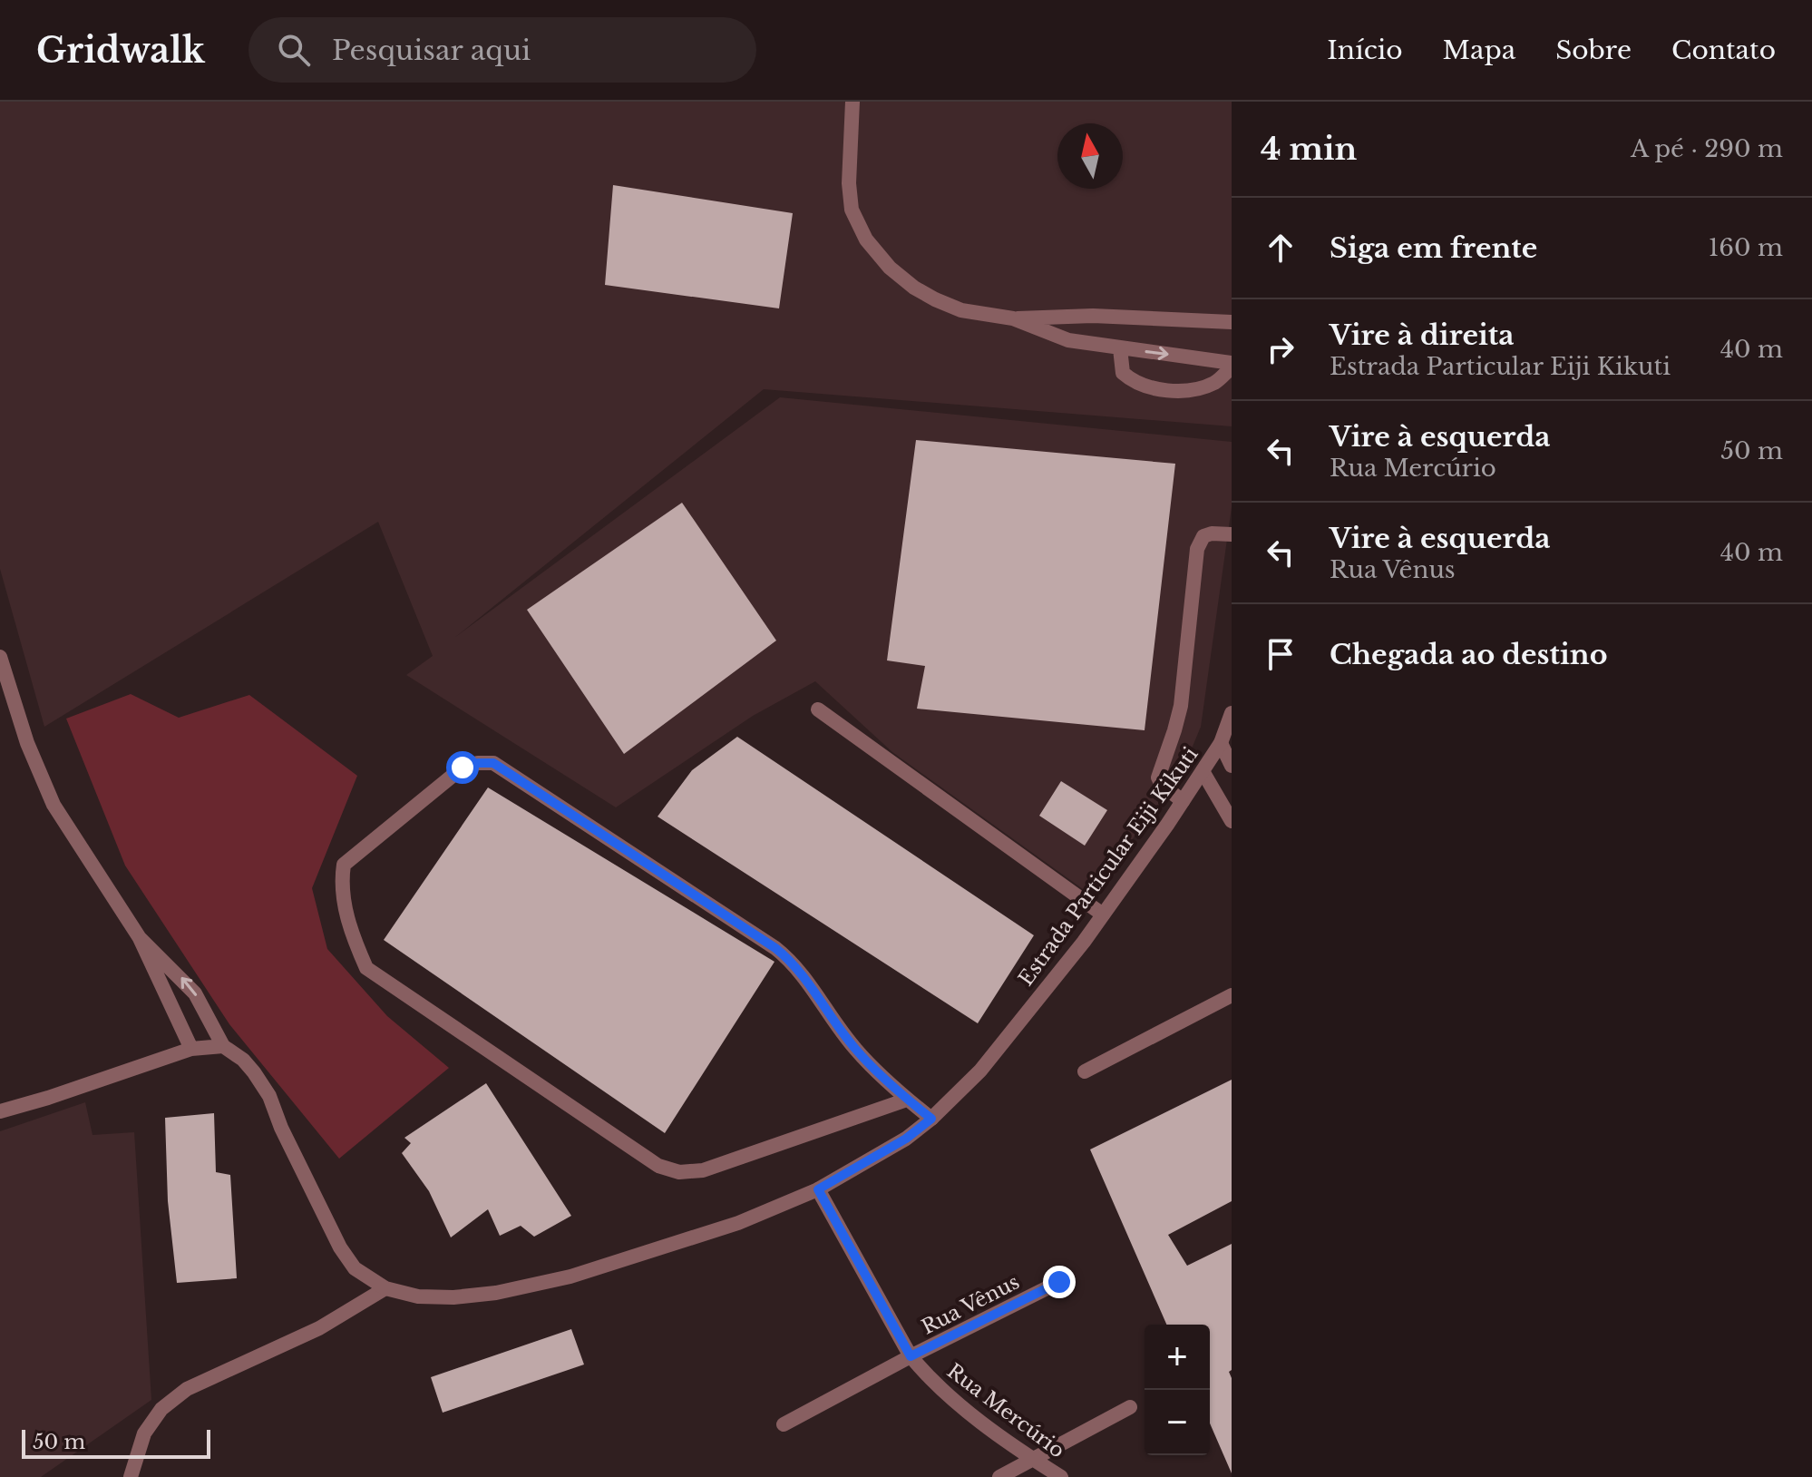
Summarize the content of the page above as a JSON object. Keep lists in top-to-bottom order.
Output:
{
  "streets": {
    "street": ["Estrada Particular Eiji Kikuti", "Rua Vênus", "Rua Mercúrio"]
  },
  "crossings": [
    ["Estrada Particular Eiji Kikuti", "Rua Mercúrio"],
    ["Rua Vênus", "Rua Mercúrio"]
  ],
  "scale_bar": "50 m",
  "north": "top",
  "page": {
    "header": "Gridwalk",
    "search": "Pesquisar aqui",
    "nav": [
      "Início",
      "Mapa",
      "Sobre",
      "Contato"
    ],
    "heading": ["4 min", "A pé · 290 m"],
    "list": [
      ["Siga em frente", "160 m"],
      ["Vire à direita", "Estrada Particular Eiji Kikuti", "40 m"],
      ["Vire à esquerda", "Rua Mercúrio", "50 m"],
      ["Vire à esquerda", "Rua Vênus", "40 m"],
      "Chegada ao destino"
    ],
    "map_buttons": ["+", "−"],
    "scale": "50 m"
  }
}
